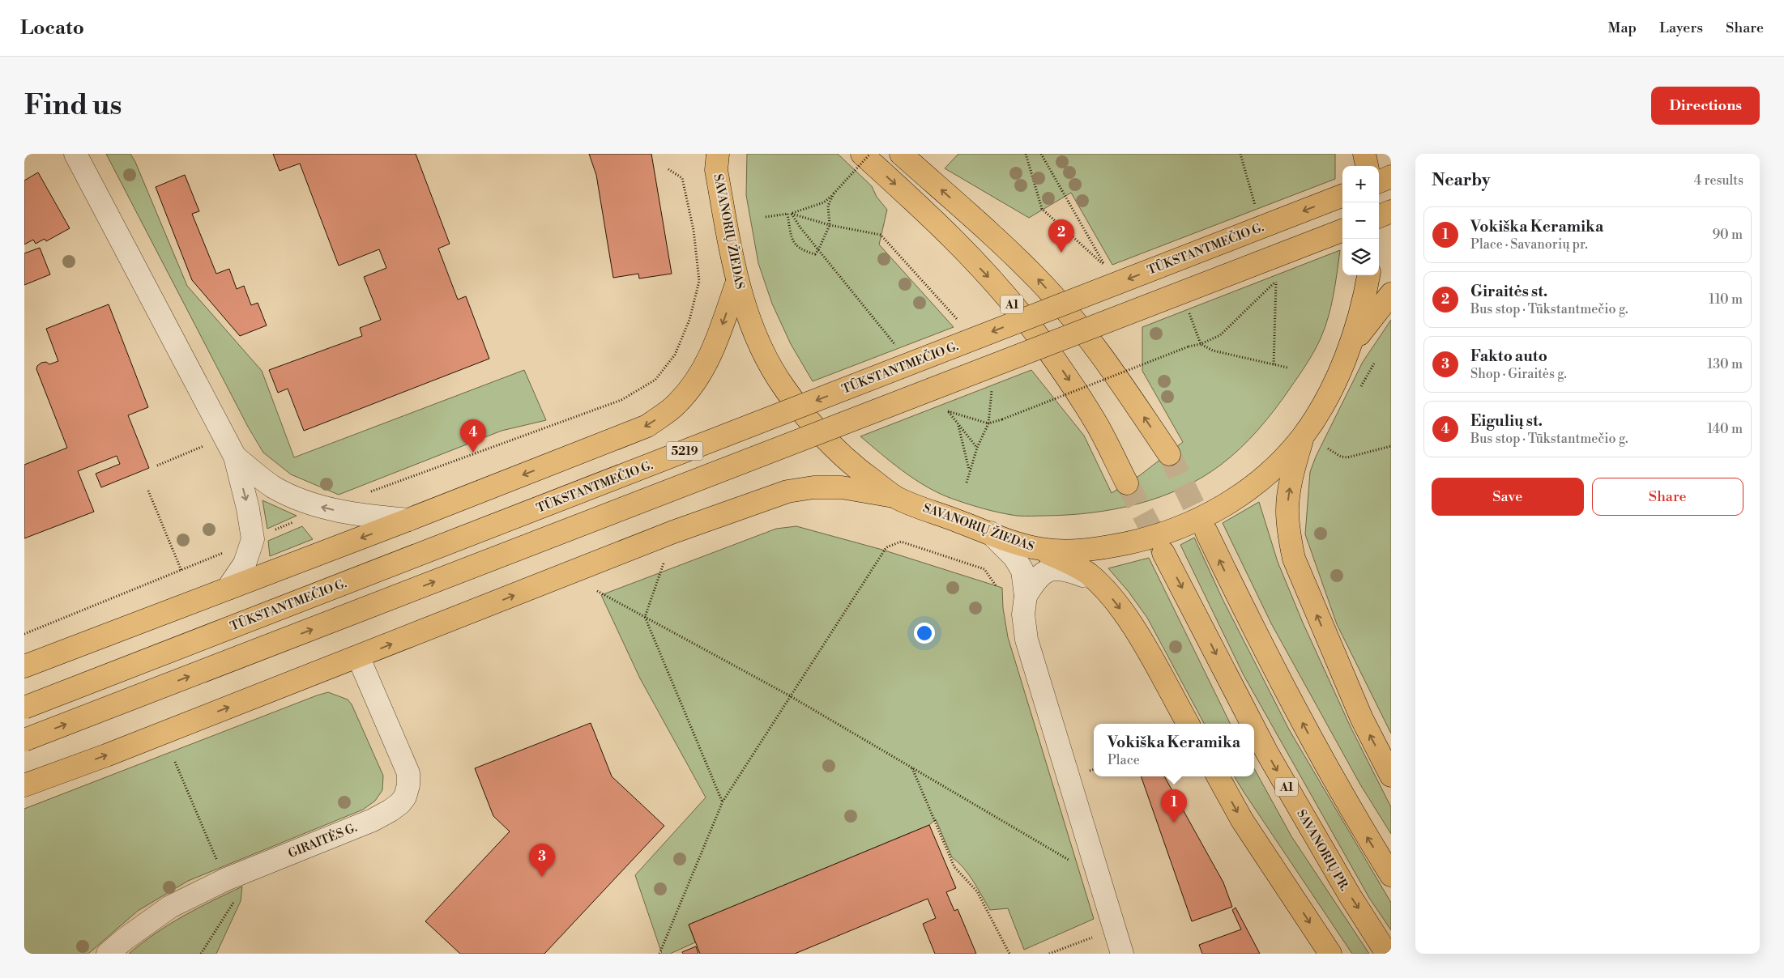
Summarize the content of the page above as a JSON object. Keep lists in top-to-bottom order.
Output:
{
  "streets": {
    "highway": [
      "SAVANORIŲ ŽIEDAS",
      "TŪKSTANTMEČIO G.",
      "A1",
      "5219",
      "SAVANORIŲ PR."
    ],
    "street": ["GIRAITĖS G."]
  },
  "page": {
    "header": "Locato",
    "nav": ["Map", "Layers", "Share"],
    "buttons": [
      "Directions",
      ["Save", "Share"]
    ],
    "title": "Find us",
    "heading": ["Nearby", "4 results"],
    "map_buttons": ["+", "−"],
    "list": [
      {
        "mark": "1",
        "name": "Vokiška Keramika",
        "note": "Place · Savanorių pr.",
        "value": "90 m"
      },
      {
        "mark": "2",
        "name": "Giraitės st.",
        "note": "Bus stop · Tūkstantmečio g.",
        "value": "110 m"
      },
      {
        "mark": "3",
        "name": "Fakto auto",
        "note": "Shop · Giraitės g.",
        "value": "130 m"
      },
      {
        "mark": "4",
        "name": "Eigulių st.",
        "note": "Bus stop · Tūkstantmečio g.",
        "value": "140 m"
      }
    ],
    "pins": [
      "2",
      "4",
      "1",
      "3"
    ],
    "popup": ["Vokiška Keramika", "Place"]
  }
}
